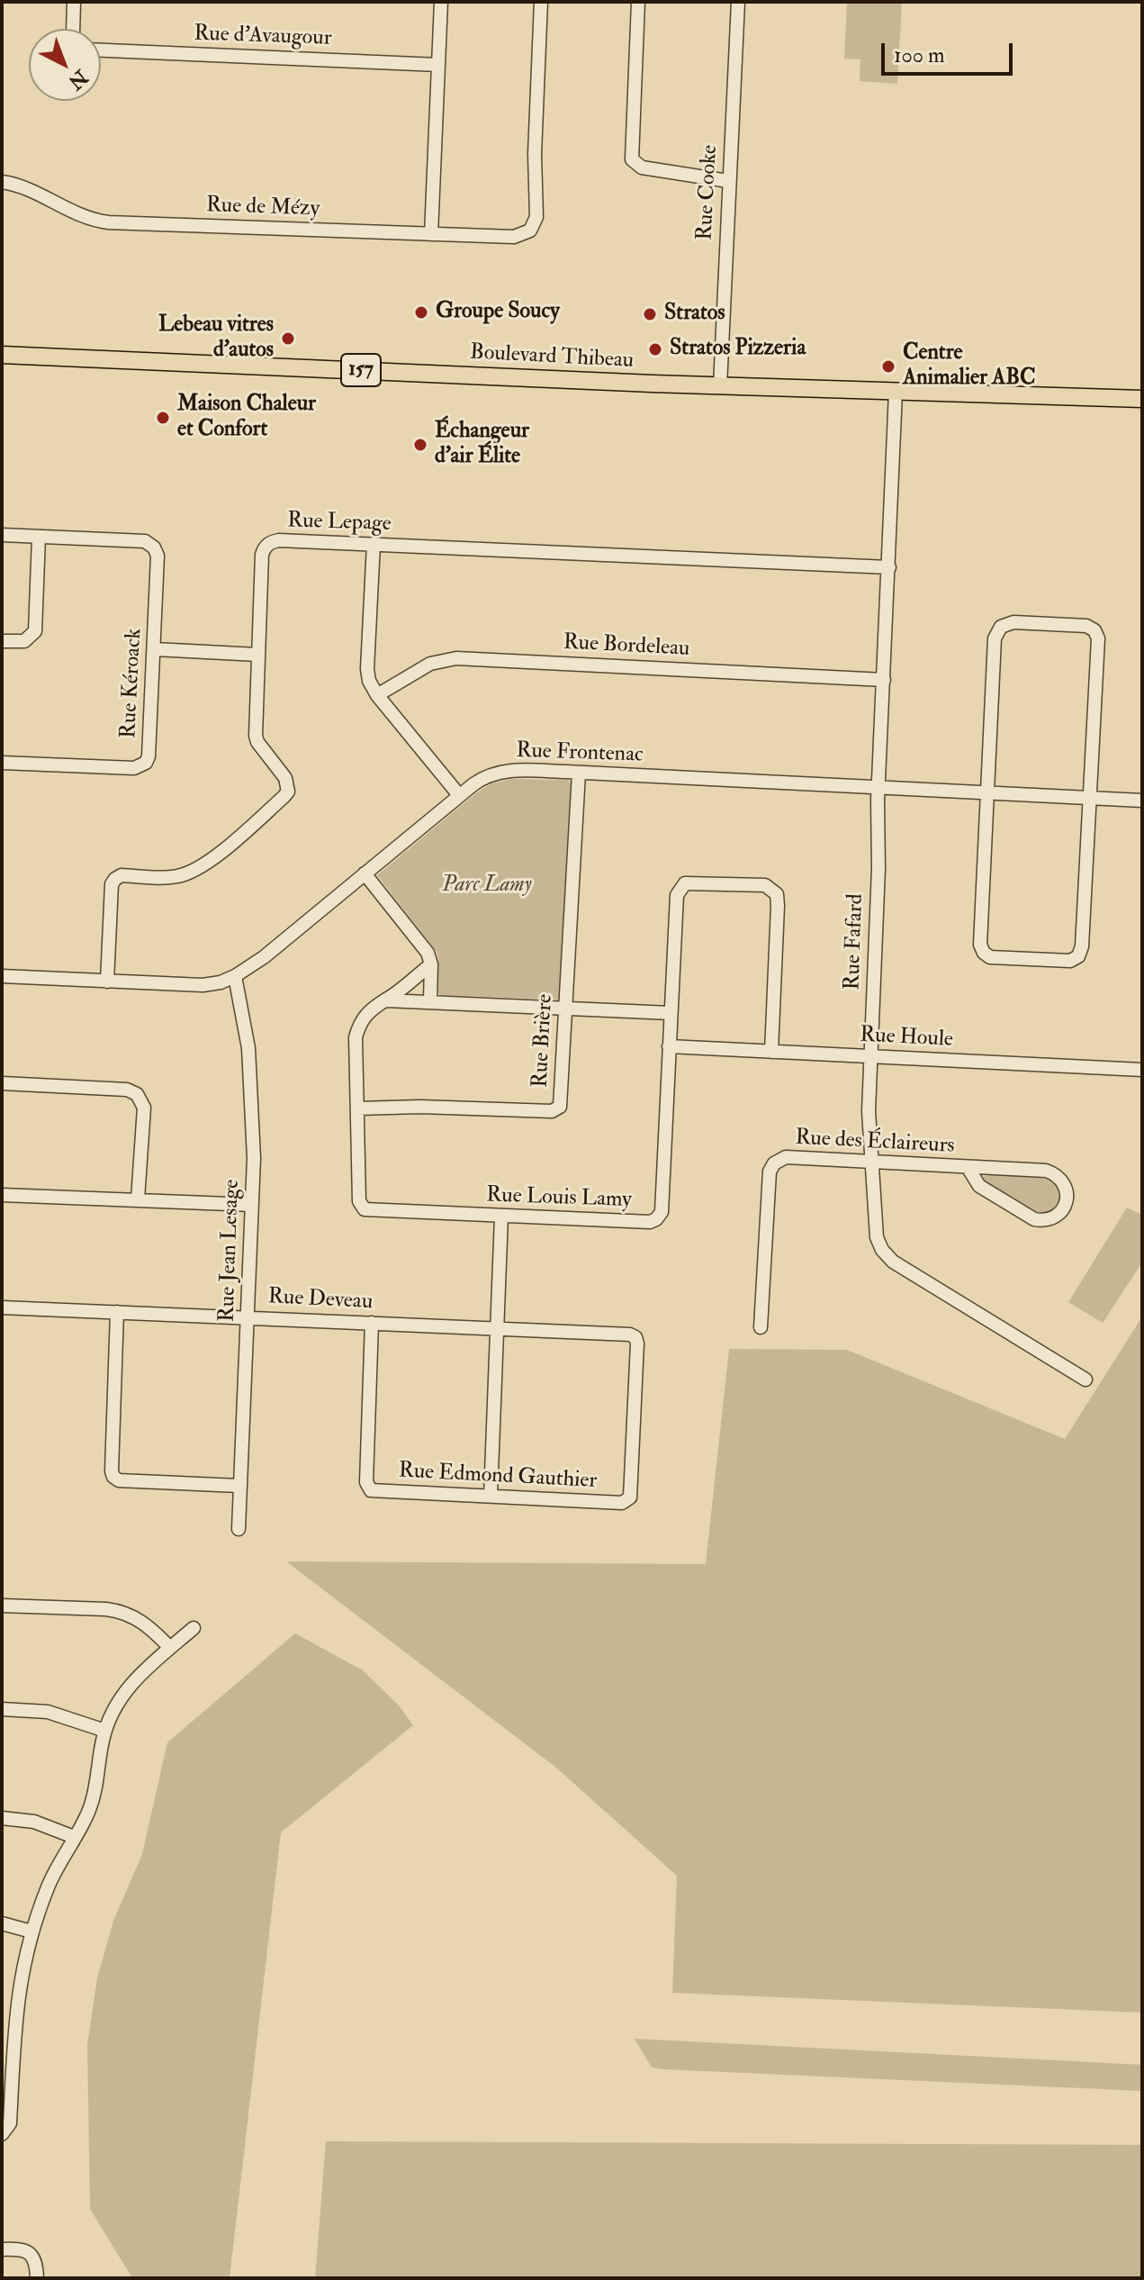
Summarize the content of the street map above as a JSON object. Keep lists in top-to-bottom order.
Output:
{
  "streets": {
    "main road": ["Boulevard Thibeau", "157"],
    "street": [
      "Rue d'Avaugour",
      "Rue Cooke",
      "Rue de Mézy",
      "Rue Lepage",
      "Rue Bordeleau",
      "Rue Kéroack",
      "Rue Frontenac",
      "Rue Fafard",
      "Rue Houle",
      "Rue Brière",
      "Rue des Éclaireurs",
      "Rue Louis Lamy",
      "Rue Jean Lesage",
      "Rue Deveau",
      "Rue Edmond Gauthier"
    ]
  },
  "crossings": [
    ["Rue Cooke", "Boulevard Thibeau"],
    ["Boulevard Thibeau", "Rue Fafard"],
    ["Rue Lepage", "Rue Frontenac"],
    ["Rue Lepage", "Rue Fafard"],
    ["Rue Bordeleau", "Rue Fafard"],
    ["Rue Frontenac", "Rue Fafard"],
    ["Rue Frontenac", "Rue Brière"],
    ["Rue Frontenac", "Rue Jean Lesage"],
    ["Rue Fafard", "Rue Houle"],
    ["Rue Fafard", "Rue des Éclaireurs"],
    ["Rue Houle", "Rue Louis Lamy"],
    ["Rue Brière", "Rue Louis Lamy"],
    ["Rue Jean Lesage", "Rue Deveau"],
    ["Rue Deveau", "Rue Edmond Gauthier"]
  ],
  "parks": ["Parc Lamy"],
  "places": [
    "Groupe Soucy",
    "Stratos",
    "Lebeau vitres d'autos",
    "Stratos Pizzeria",
    "Centre Animalier ABC",
    "Maison Chaleur et Confort",
    "Échangeur d'air Élite"
  ],
  "scale_bar": "100 m",
  "north": "bottom right"
}
